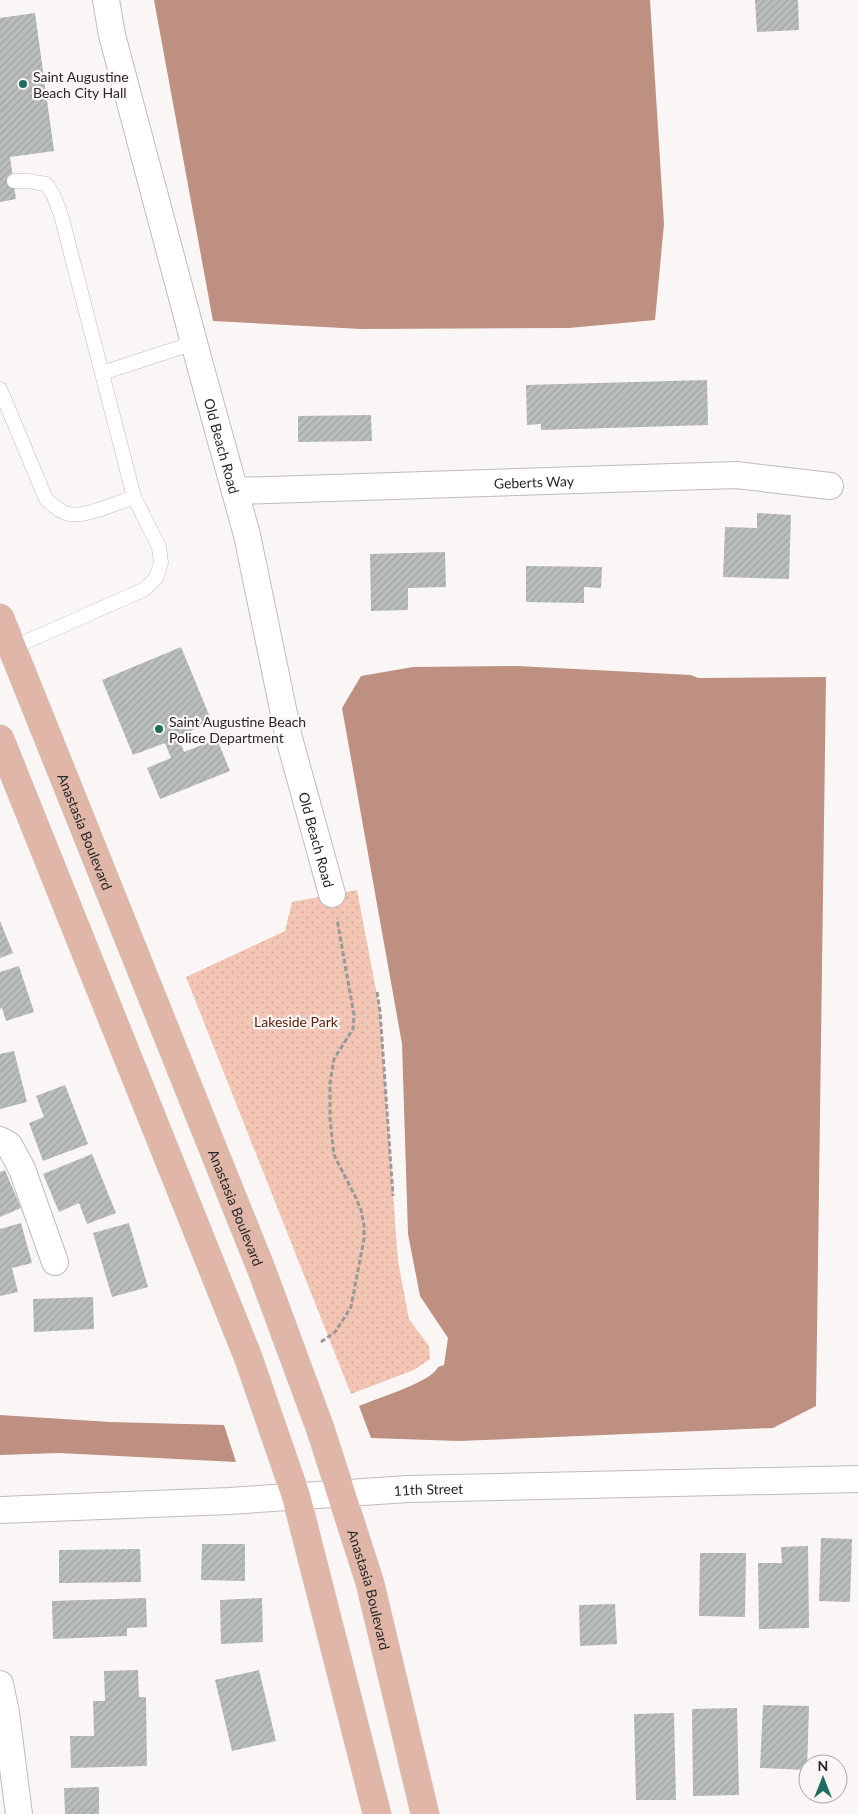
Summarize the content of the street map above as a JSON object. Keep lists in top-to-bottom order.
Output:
{
  "streets": {
    "main road": ["Anastasia Boulevard"],
    "street": ["Old Beach Road", "Geberts Way", "11th Street"]
  },
  "crossings": [
    ["Old Beach Road", "Geberts Way"],
    ["Anastasia Boulevard", "11th Street"]
  ],
  "parks": ["Lakeside Park"],
  "places": ["Saint Augustine Beach City Hall", "Saint Augustine Beach Police Department"],
  "north": "top"
}
